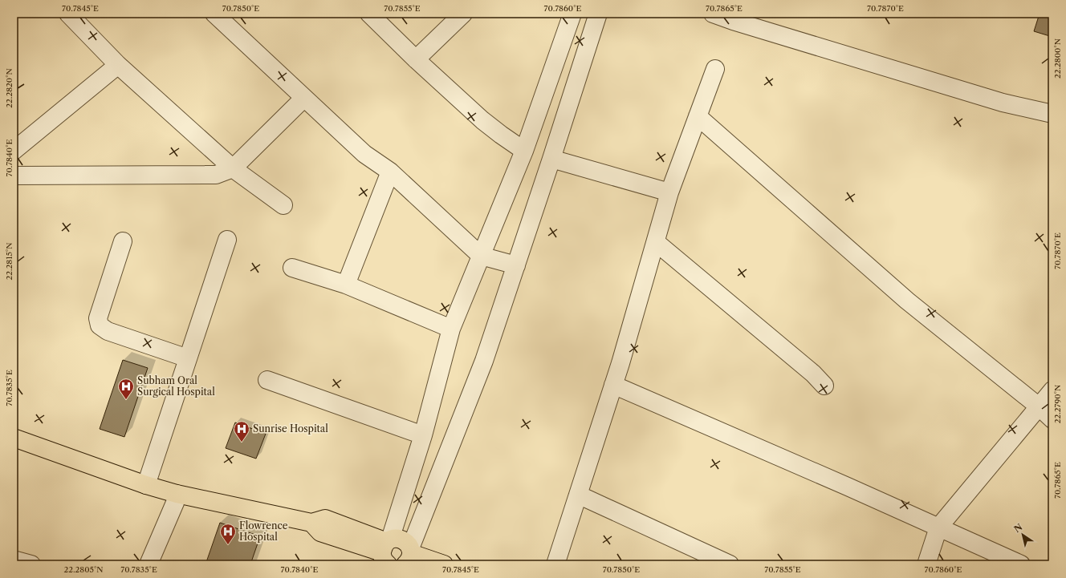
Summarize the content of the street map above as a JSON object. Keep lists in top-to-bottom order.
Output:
{
  "places": {
    "hospital": ["Subham Oral Surgical Hospital", "Sunrise Hospital", "Flowrence Hospital"]
  },
  "north": "top left",
  "coordinates": [
    "70.7845°E",
    "70.7850°E",
    "70.7855°E",
    "70.7860°E",
    "70.7865°E",
    "70.7870°E",
    "22.2800°N",
    "22.2820°N",
    "70.7840°E",
    "22.2815°N",
    "70.7835°E",
    "22.2790°N",
    "22.2805°N"
  ]
}
